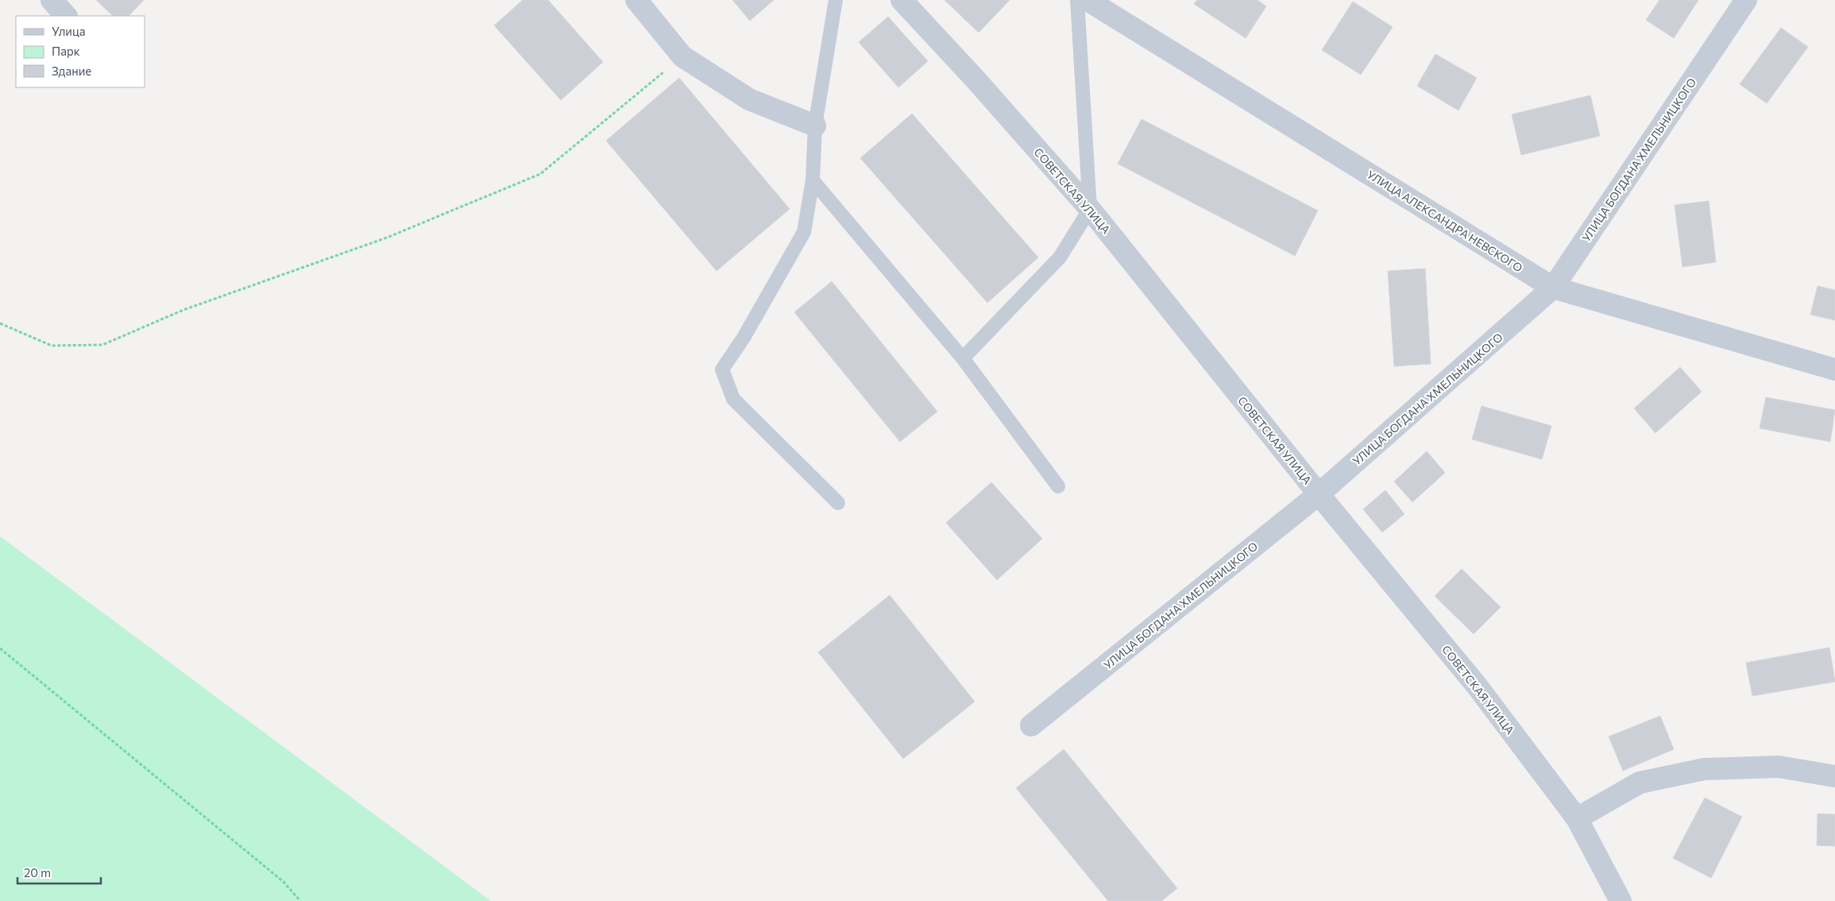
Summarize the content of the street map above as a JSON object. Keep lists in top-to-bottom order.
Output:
{
  "streets": {
    "street": ["УЛИЦА БОГДАНА ХМЕЛЬНИЦКОГО", "СОВЕТСКАЯ УЛИЦА", "УЛИЦА АЛЕКСАНДРА НЕВСКОГО"]
  },
  "crossings": [
    ["УЛИЦА БОГДАНА ХМЕЛЬНИЦКОГО", "СОВЕТСКАЯ УЛИЦА"],
    ["УЛИЦА БОГДАНА ХМЕЛЬНИЦКОГО", "УЛИЦА АЛЕКСАНДРА НЕВСКОГО"]
  ],
  "legend": ["Улица", "Парк", "Здание"],
  "scale_bar": "20 m"
}
